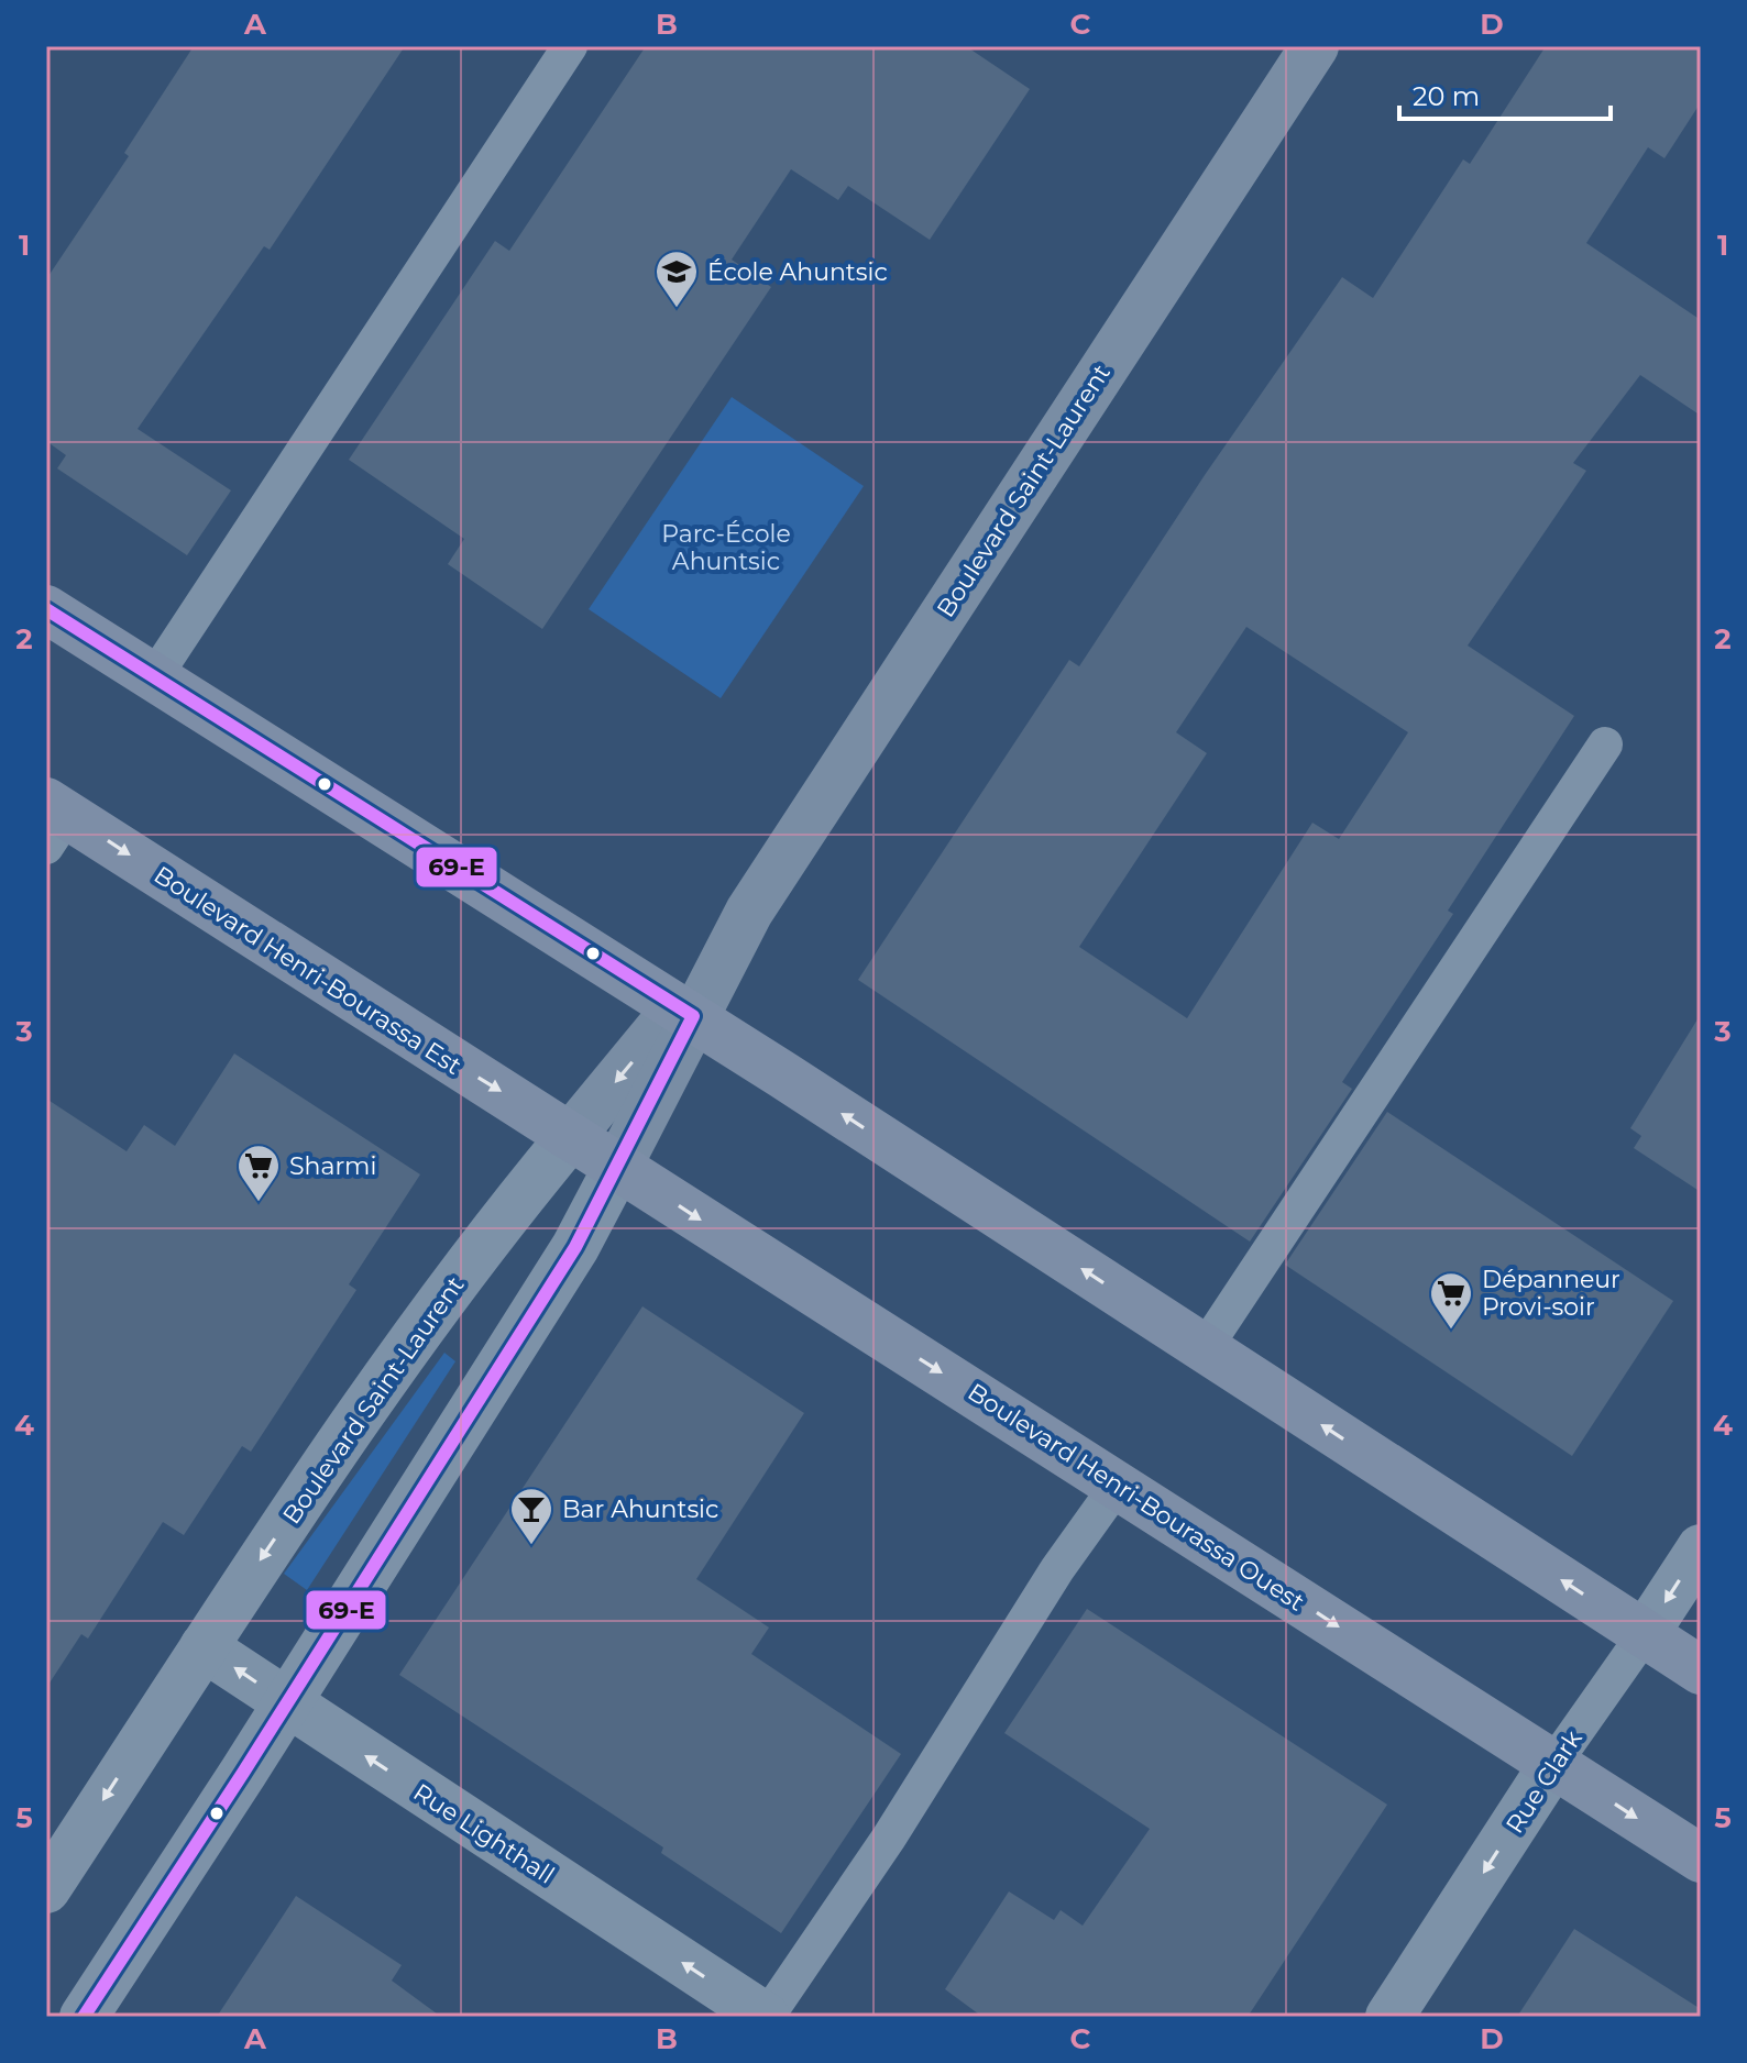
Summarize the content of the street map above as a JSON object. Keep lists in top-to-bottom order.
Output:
{
  "streets": {
    "main road": ["Boulevard Saint-Laurent", "Boulevard Henri-Bourassa Est", "Boulevard Henri-Bourassa Ouest"],
    "street": ["Rue Clark", "Rue Lighthall"]
  },
  "crossings": [
    ["Boulevard Saint-Laurent", "Boulevard Henri-Bourassa Est"],
    ["Boulevard Saint-Laurent", "Boulevard Henri-Bourassa Ouest"],
    ["Boulevard Saint-Laurent", "Rue Lighthall"],
    ["Boulevard Henri-Bourassa Est", "Boulevard Henri-Bourassa Ouest"],
    ["Boulevard Henri-Bourassa Ouest", "Rue Clark"]
  ],
  "one_way": ["Rue Clark", "Rue Lighthall"],
  "parks": ["Parc-École Ahuntsic"],
  "places": {
    "school or university": ["École Ahuntsic"],
    "supermarket": ["Sharmi", "Dépanneur Provi-soir"],
    "bar": ["Bar Ahuntsic"]
  },
  "lines": ["transit line 69-E"],
  "scale_bar": "20 m",
  "grid": {
    "columns": [
      "A",
      "B",
      "C",
      "D"
    ],
    "rows": [
      "1",
      "2",
      "3",
      "4",
      "5"
    ]
  }
}
